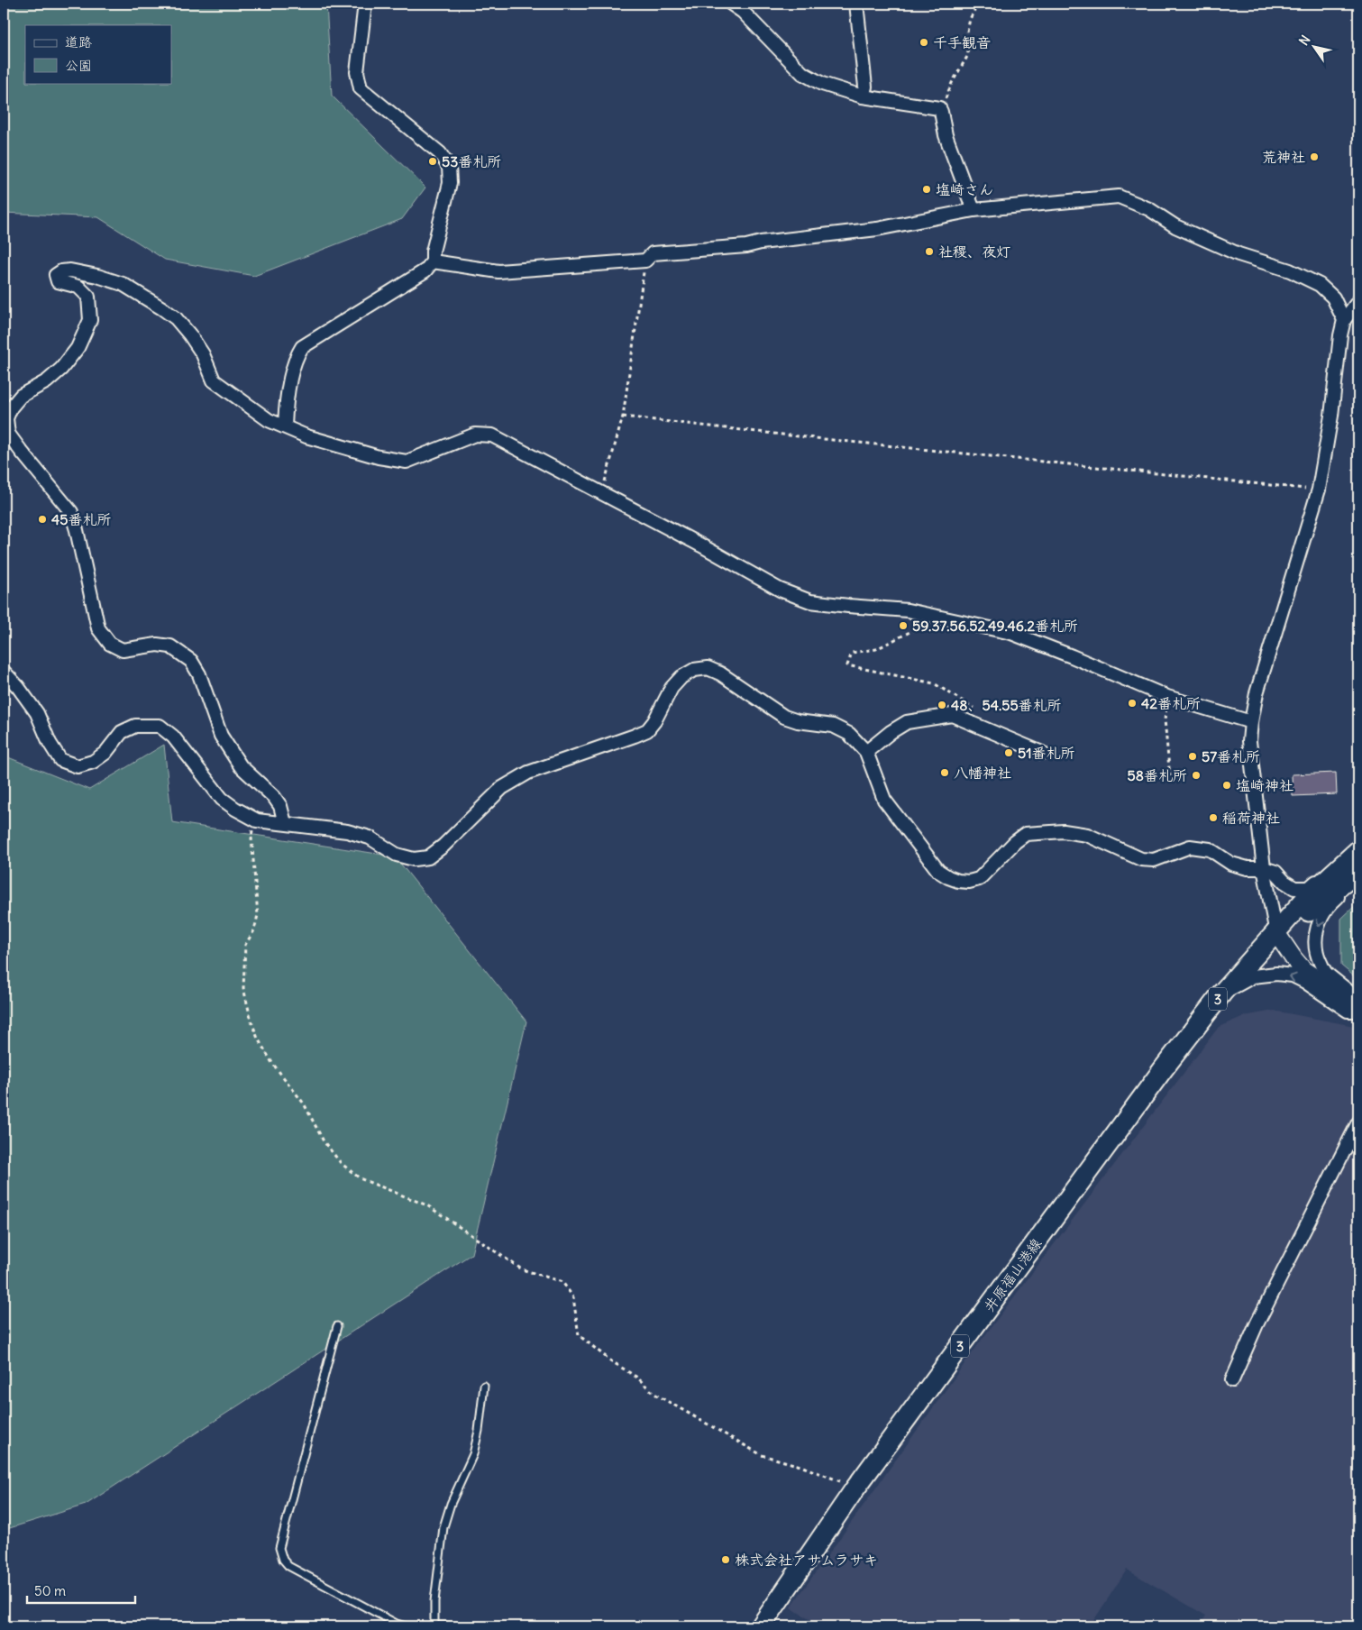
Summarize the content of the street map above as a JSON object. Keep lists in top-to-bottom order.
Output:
{
  "streets": {
    "main road": ["3", "井原福山港線"]
  },
  "places": [
    "千手観音",
    "荒神社",
    "53番札所",
    "塩崎さん",
    "社稷、夜灯",
    "45番札所",
    "59.37.56.52.49.46.2番札所",
    "42番札所",
    "48、54.55番札所",
    "51番札所",
    "57番札所",
    "八幡神社",
    "58番札所",
    "塩崎神社",
    "稲荷神社",
    "株式会社アサムラサキ"
  ],
  "legend": ["道路", "公園"],
  "scale_bar": "50 m",
  "north": "top left"
}
